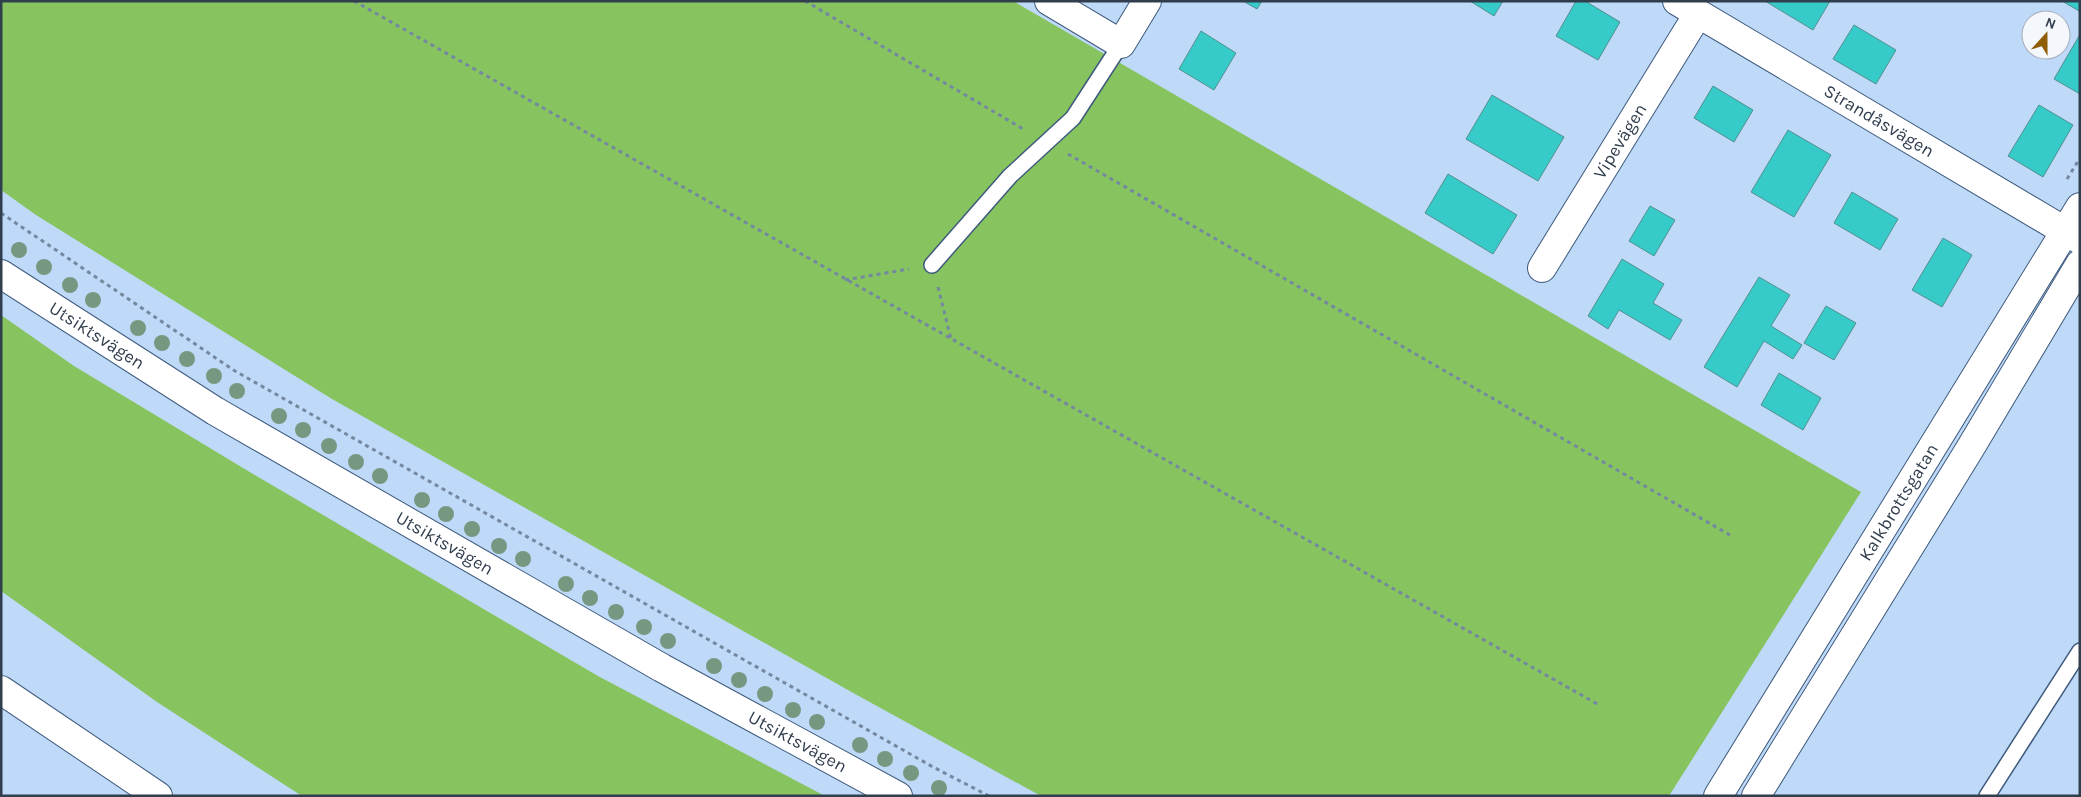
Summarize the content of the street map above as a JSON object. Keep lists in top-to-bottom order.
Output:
{
  "streets": {
    "main road": [
      "Strandåsvägen",
      "Vipevägen",
      "Utsiktsvägen",
      "Kalkbrottsgatan"
    ]
  },
  "crossings": [
    ["Strandåsvägen", "Vipevägen"],
    ["Strandåsvägen", "Kalkbrottsgatan"]
  ],
  "north": "top"
}
